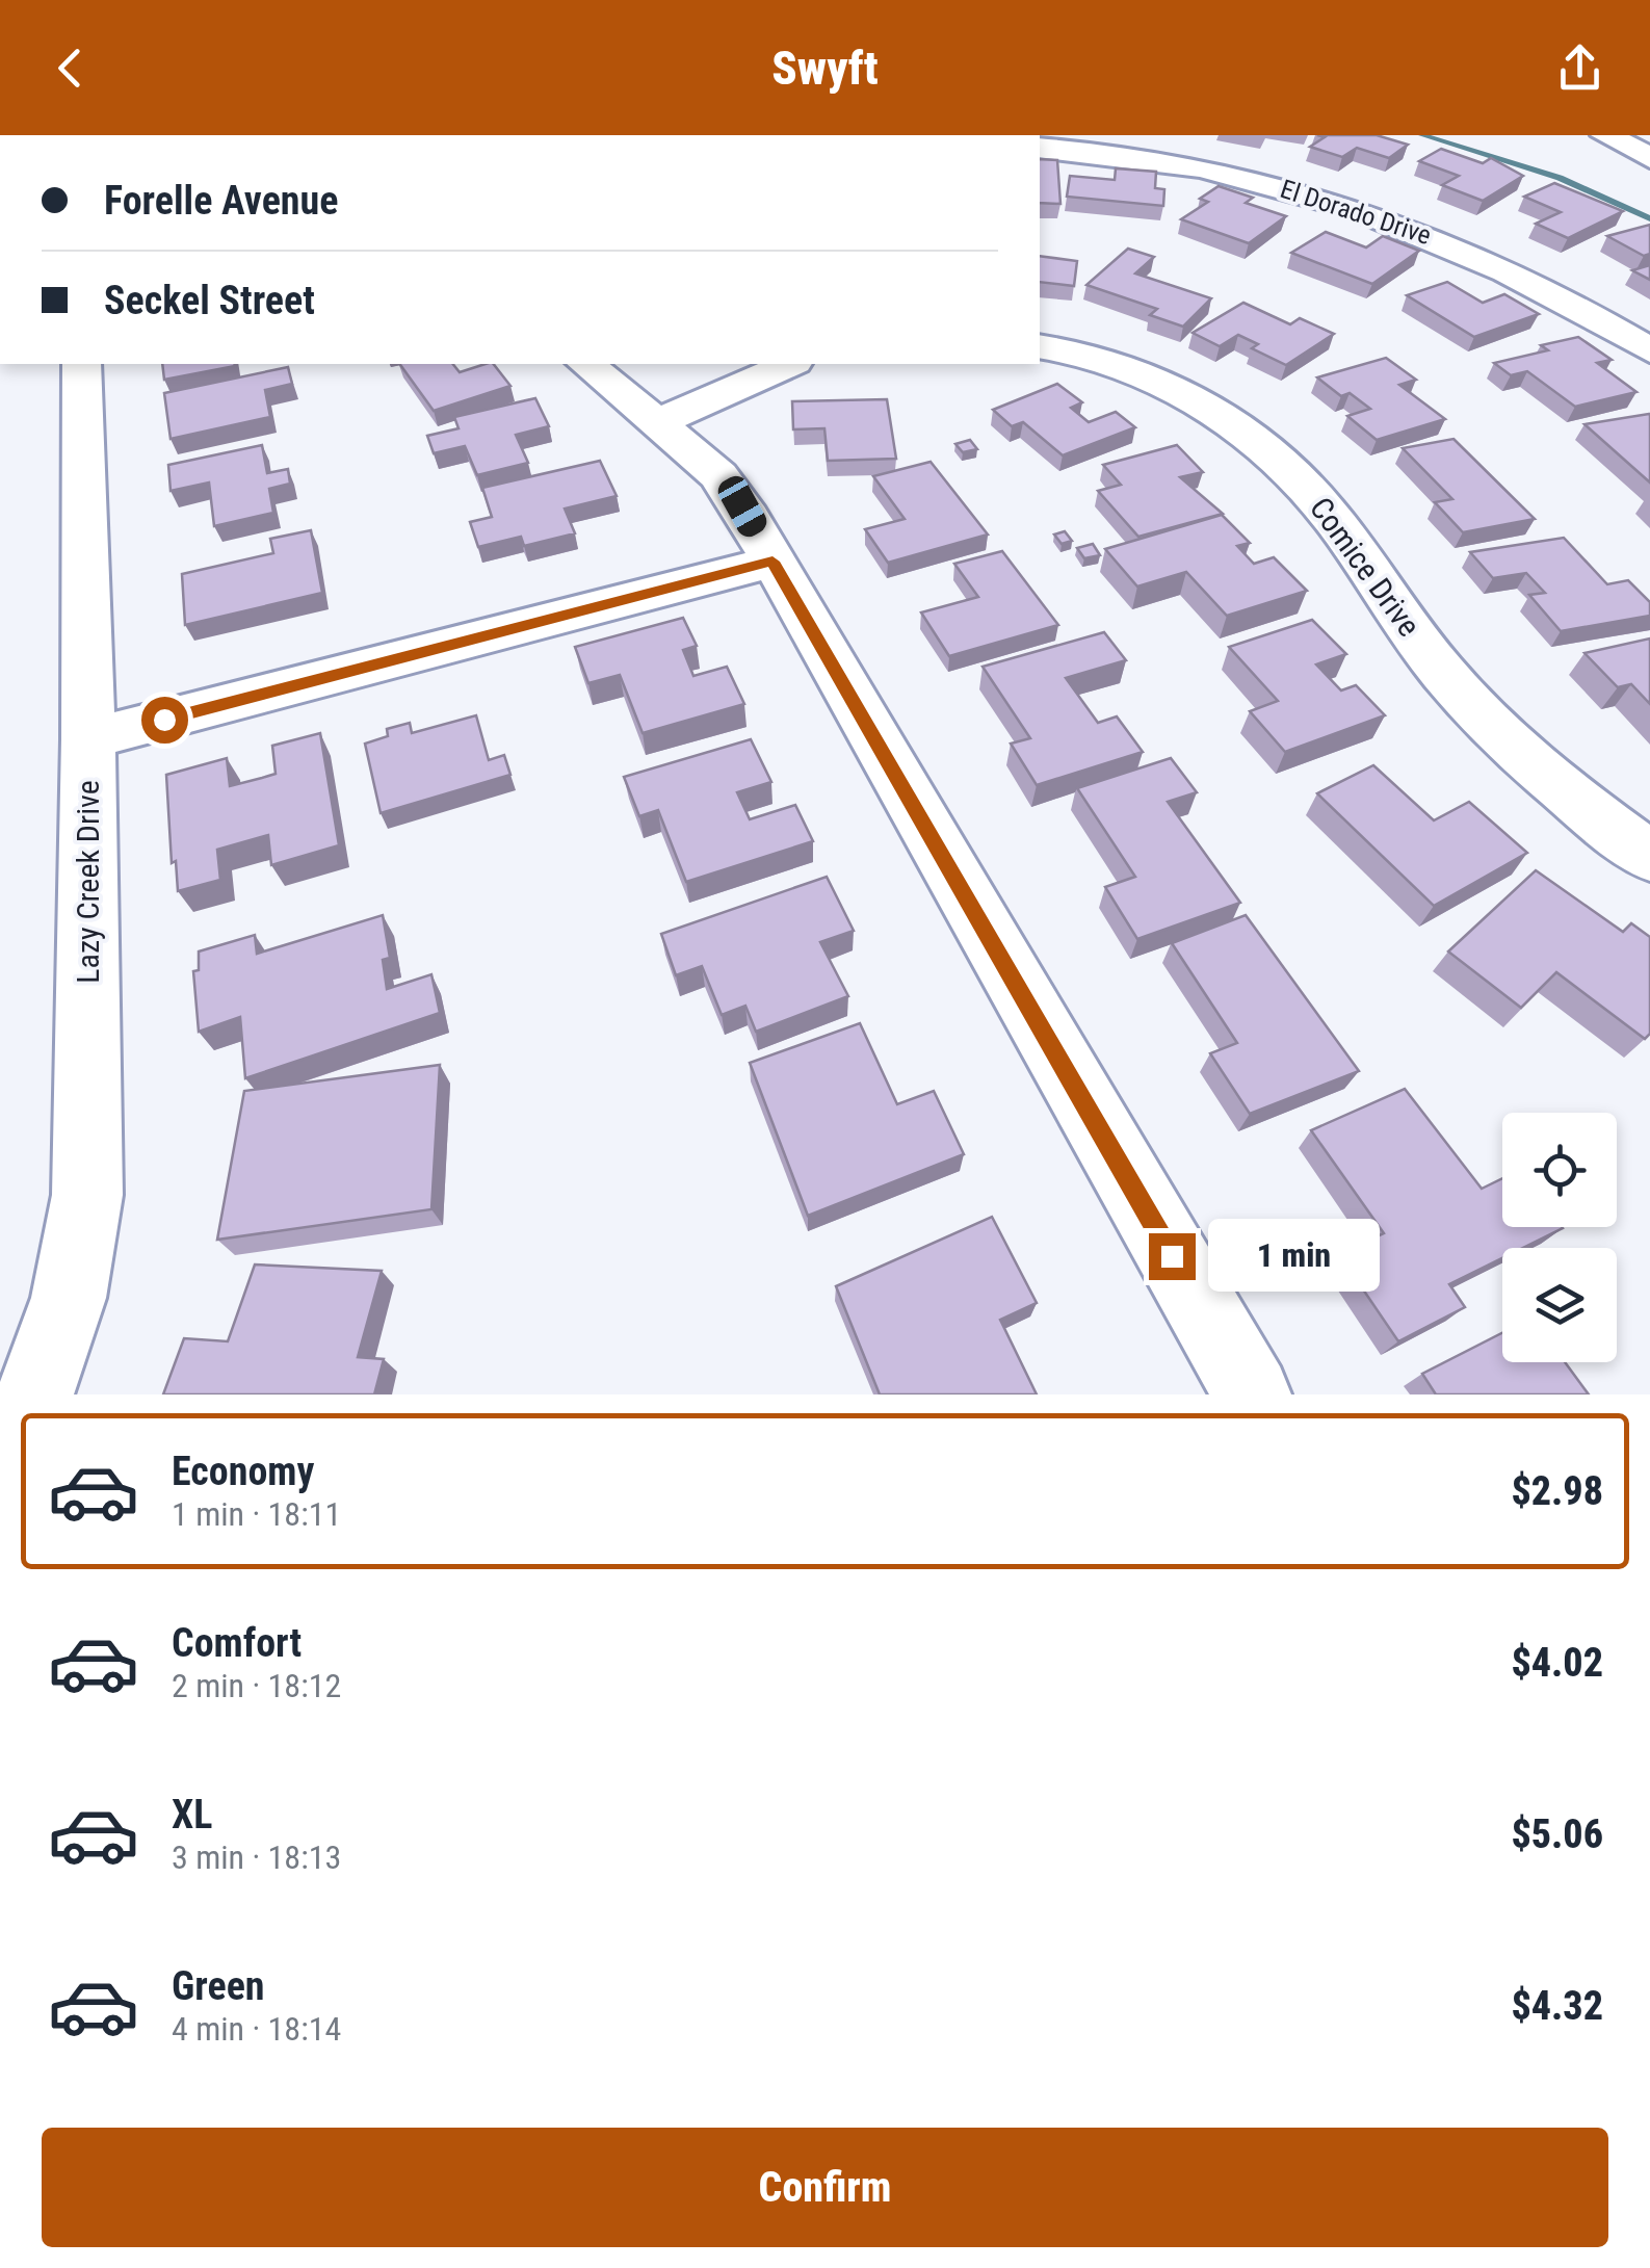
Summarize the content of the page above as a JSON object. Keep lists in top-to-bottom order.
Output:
{
  "streets": {
    "street": ["El Dorado Drive", "Comice Drive", "Lazy Creek Drive"]
  },
  "page": {
    "header": "Swyft",
    "banner": ["Forelle Avenue", "Seckel Street"],
    "bubble": "1 min",
    "list": [
      {
        "name": "Economy",
        "note": "1 min · 18:11",
        "value": "$2.98"
      },
      {
        "name": "Comfort",
        "note": "2 min · 18:12",
        "value": "$4.02"
      },
      {
        "name": "XL",
        "note": "3 min · 18:13",
        "value": "$5.06"
      },
      {
        "name": "Green",
        "note": "4 min · 18:14",
        "value": "$4.32"
      }
    ],
    "buttons": "Confirm"
  }
}
